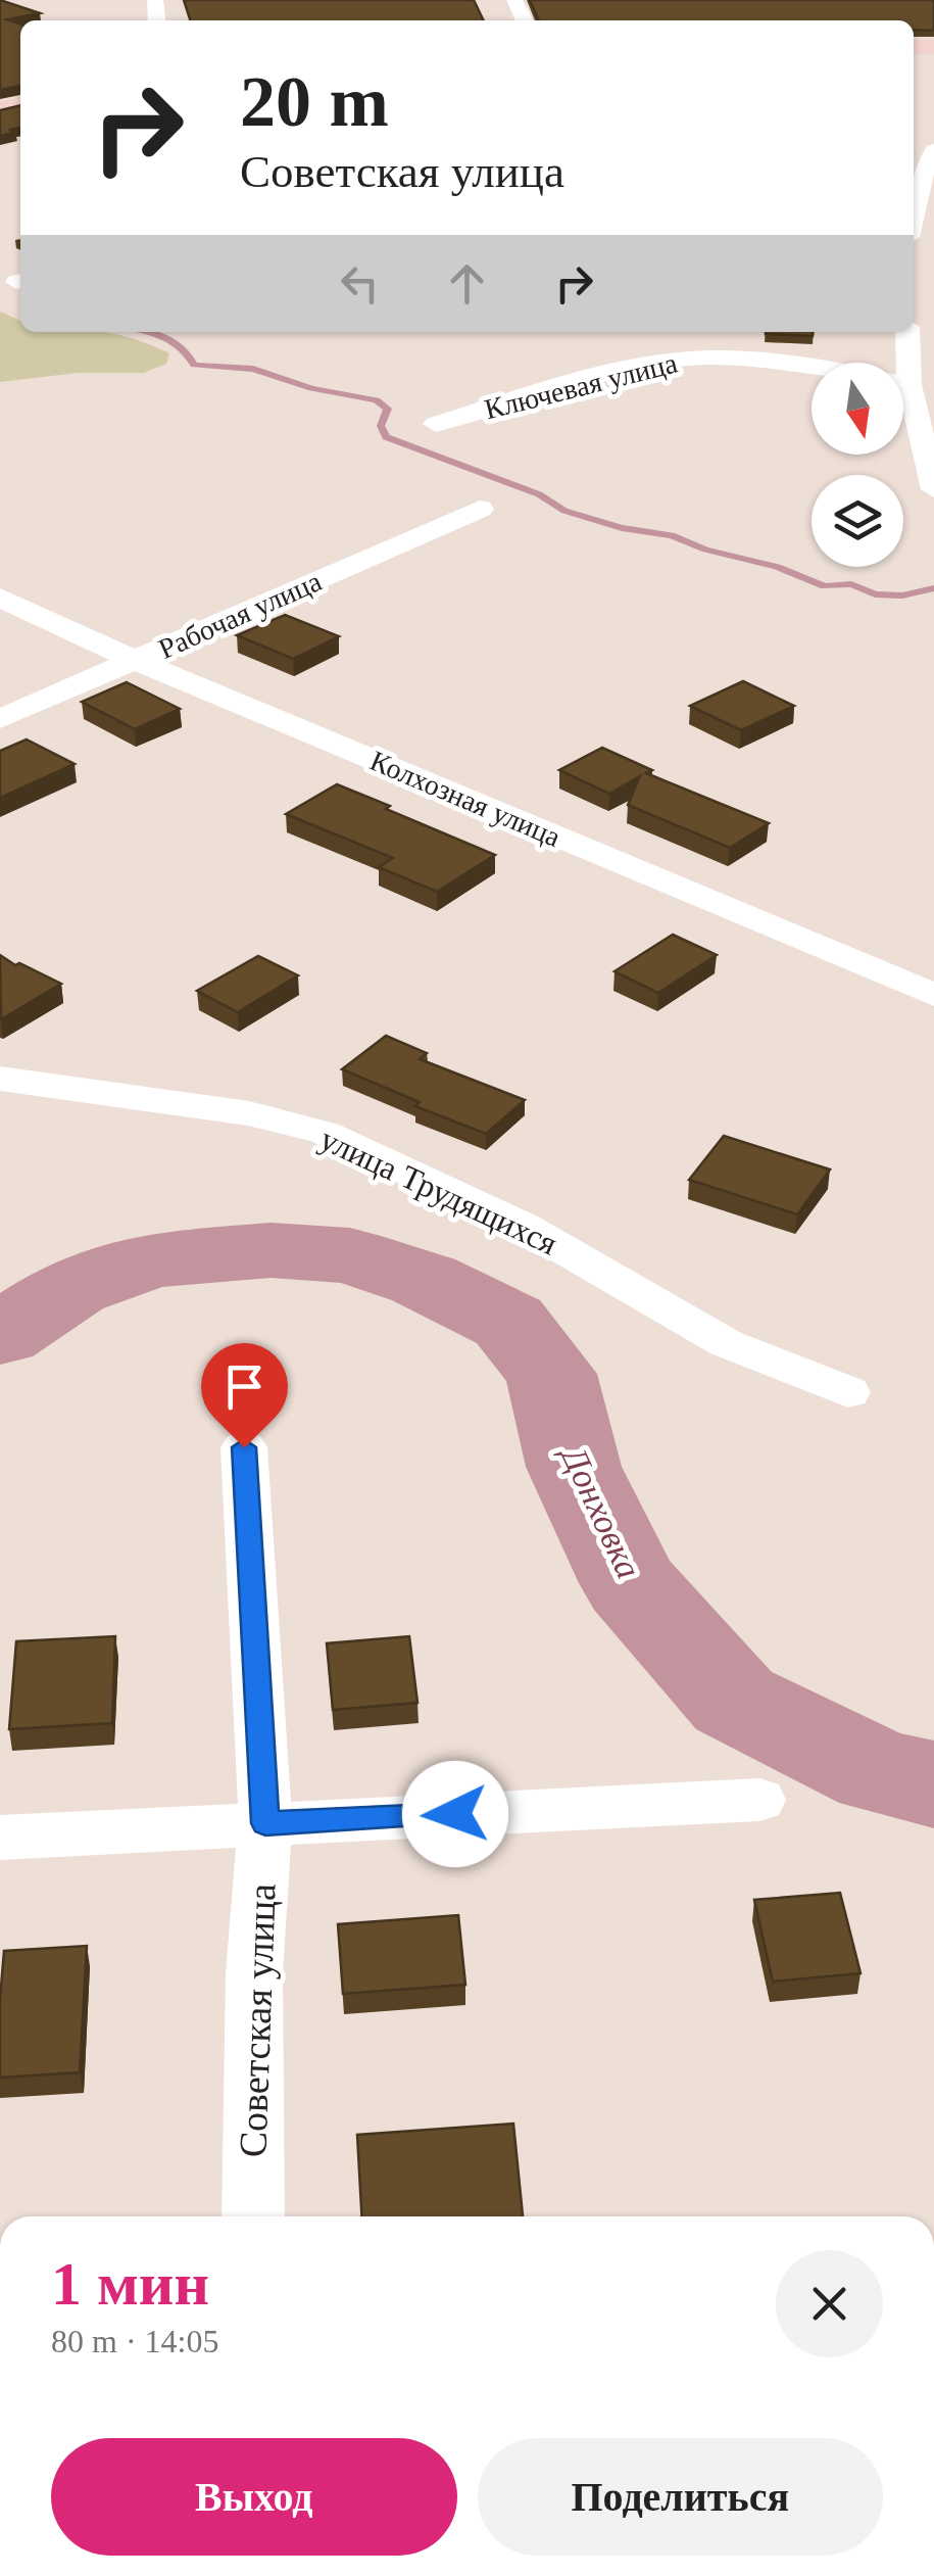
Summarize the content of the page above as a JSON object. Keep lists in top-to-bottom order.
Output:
{
  "streets": {
    "street": [
      "Ключевая улица",
      "Рабочая улица",
      "Колхозная улица",
      "улица Трудящихся",
      "Советская улица"
    ]
  },
  "crossings": [
    ["Рабочая улица", "Колхозная улица"]
  ],
  "water": ["Донховка"],
  "north": "bottom",
  "page": {
    "turn": ["20 m", "Советская улица"],
    "heading": ["1 мин", "80 m · 14:05"],
    "buttons": ["Выход", "Поделиться"]
  }
}
